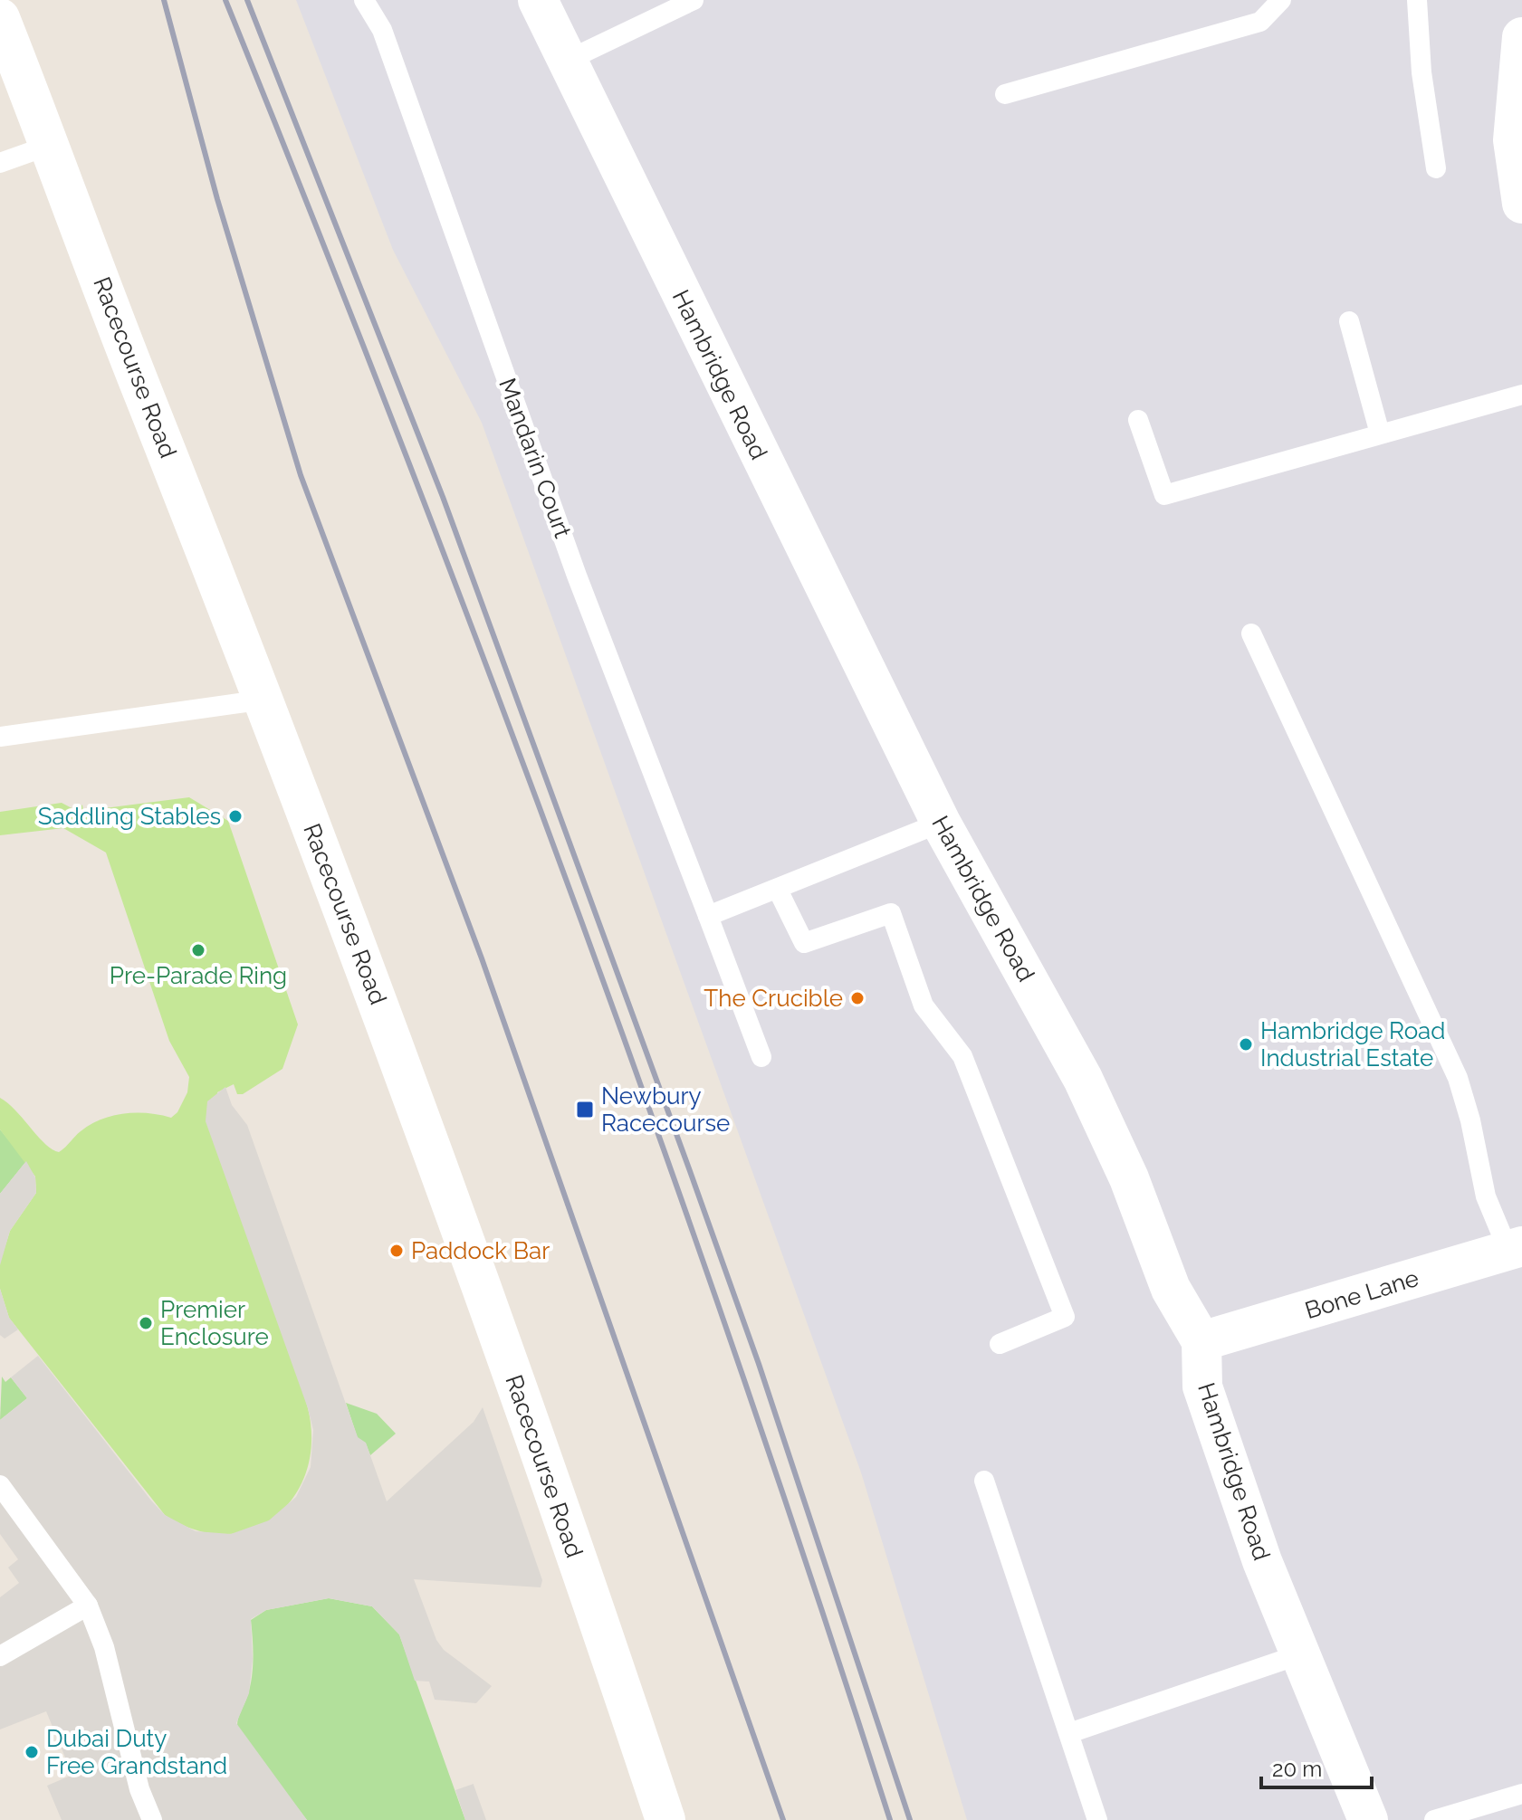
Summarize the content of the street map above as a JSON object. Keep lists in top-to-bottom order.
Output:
{
  "streets": {
    "street": ["Racecourse Road", "Hambridge Road", "Bone Lane"],
    "lane": ["Mandarin Court"]
  },
  "crossings": [
    ["Hambridge Road", "Bone Lane"]
  ],
  "places": {
    "other": [
      "Saddling Stables",
      "Pre-Parade Ring",
      "The Crucible",
      "Hambridge Road Industrial Estate",
      "Paddock Bar",
      "Premier Enclosure",
      "Dubai Duty Free Grandstand"
    ],
    "transit": ["Newbury Racecourse"]
  },
  "scale_bar": "20 m"
}
